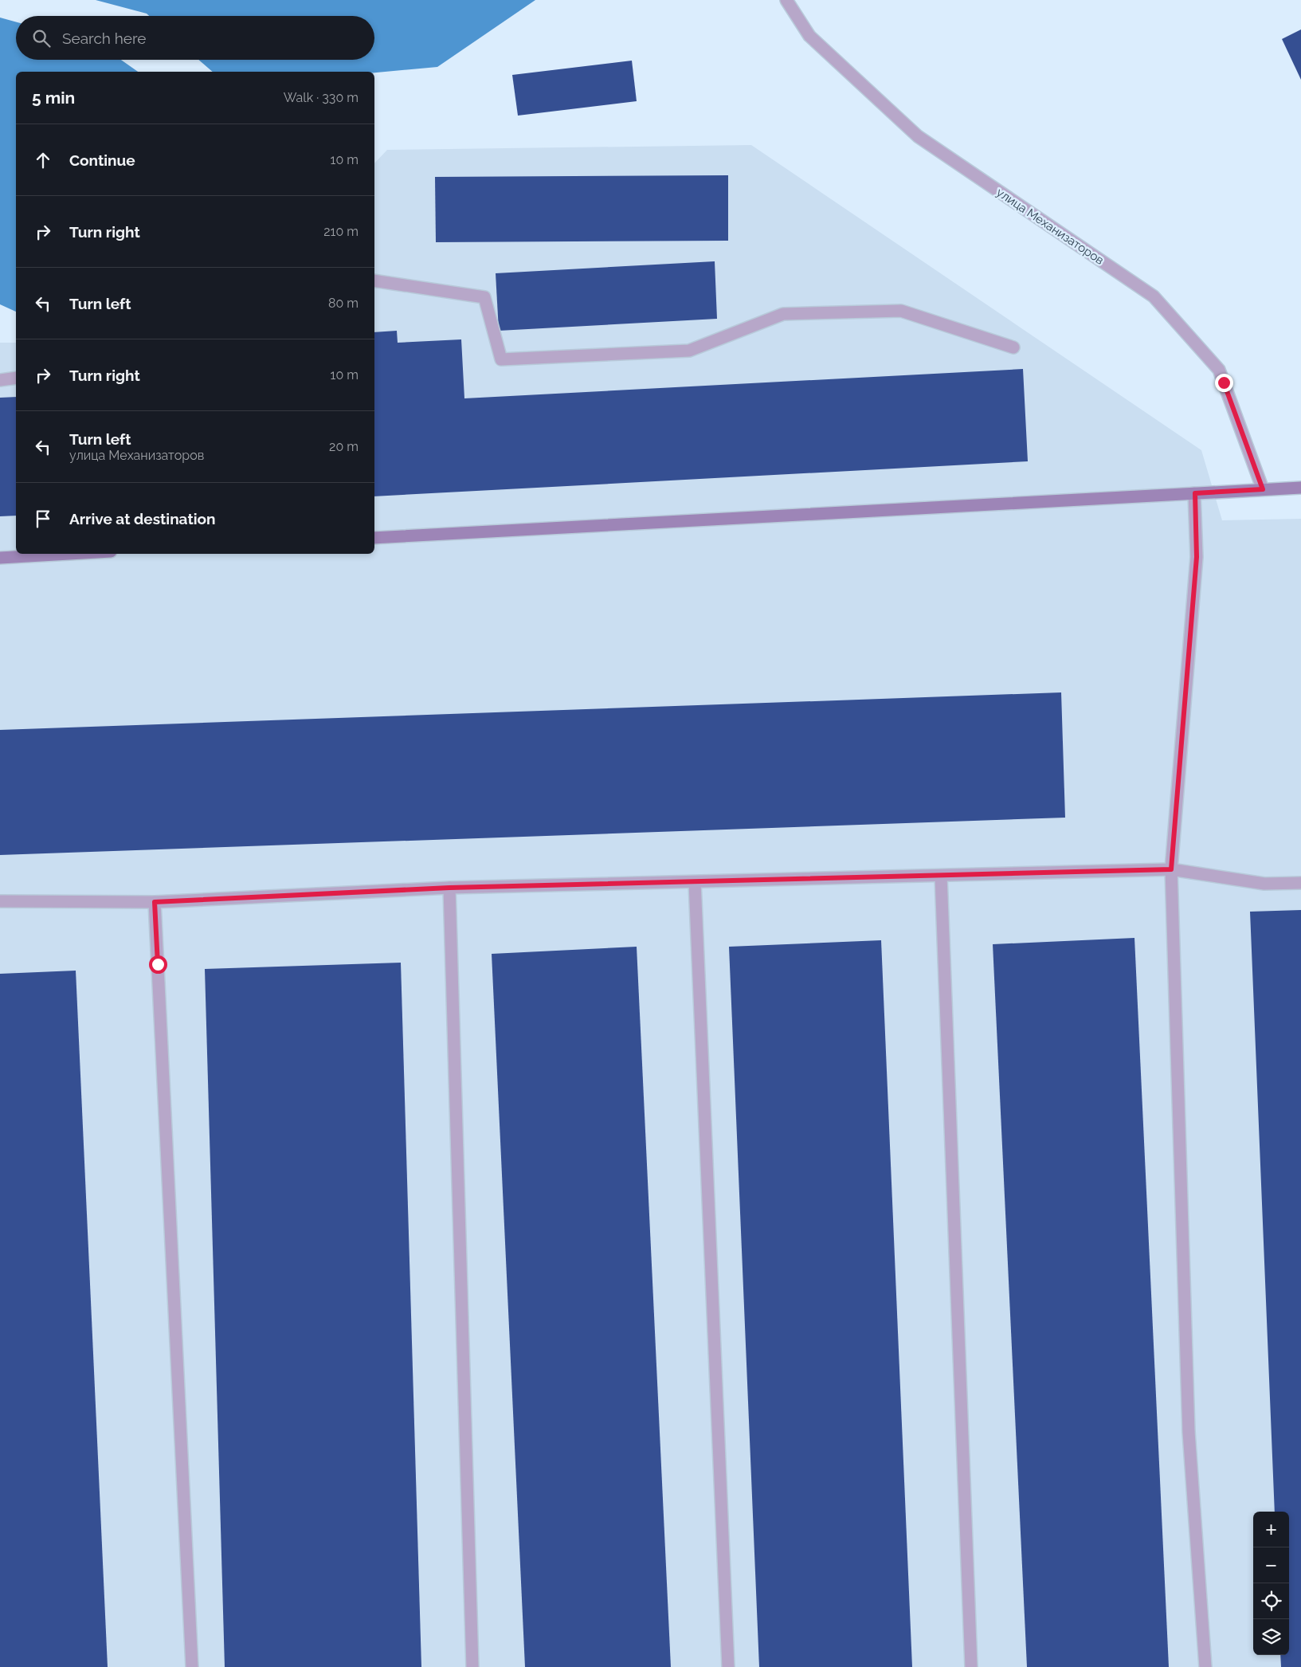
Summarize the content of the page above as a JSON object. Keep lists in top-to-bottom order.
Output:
{
  "streets": {
    "street": ["улица Механизаторов"]
  },
  "page": {
    "search": "Search here",
    "heading": ["5 min", "Walk · 330 m"],
    "list": [
      ["Continue", "10 m"],
      ["Turn right", "210 m"],
      ["Turn left", "80 m"],
      ["Turn right", "10 m"],
      ["Turn left", "улица Механизаторов", "20 m"],
      "Arrive at destination"
    ],
    "map_buttons": ["+", "−"]
  }
}
